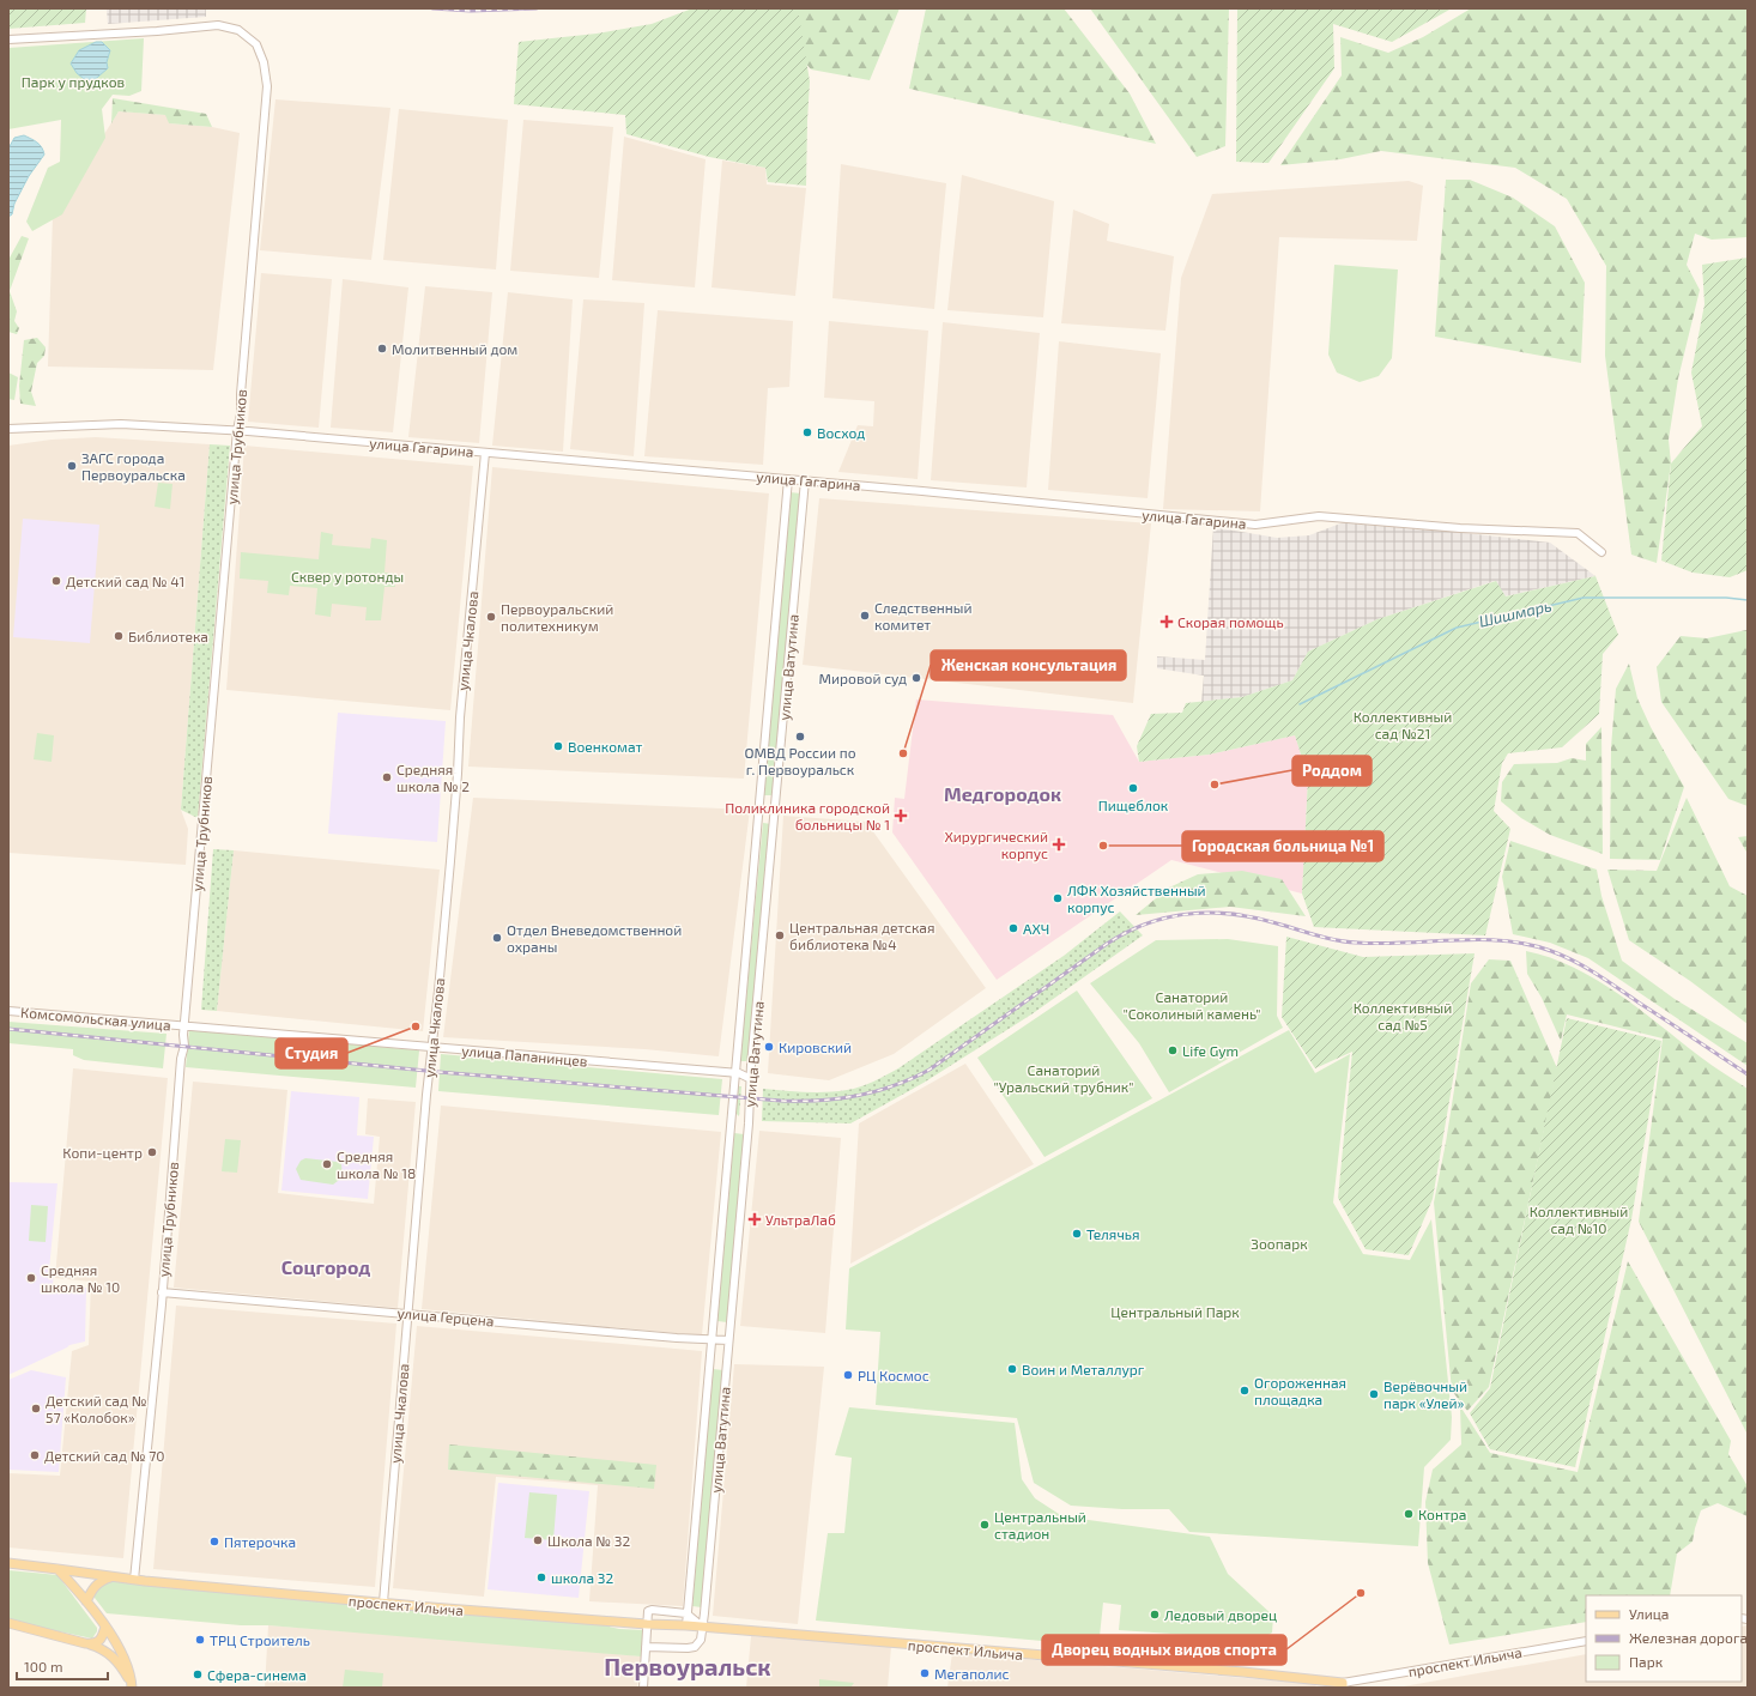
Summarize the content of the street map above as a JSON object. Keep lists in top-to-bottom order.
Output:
{
  "streets": {
    "main road": ["проспект Ильича"],
    "street": [
      "улица Трубников",
      "улица Гагарина",
      "улица Чкалова",
      "улица Ватутина",
      "Комсомольская улица",
      "улица Папанинцев",
      "улица Герцена"
    ]
  },
  "crossings": [
    ["улица Трубников", "улица Гагарина"],
    ["улица Трубников", "Комсомольская улица"],
    ["улица Трубников", "улица Папанинцев"],
    ["улица Трубников", "улица Герцена"],
    ["улица Трубников", "проспект Ильича"],
    ["улица Гагарина", "улица Чкалова"],
    ["улица Гагарина", "улица Ватутина"],
    ["улица Чкалова", "улица Папанинцев"],
    ["улица Чкалова", "улица Герцена"],
    ["улица Чкалова", "проспект Ильича"],
    ["улица Ватутина", "улица Папанинцев"],
    ["улица Ватутина", "улица Герцена"],
    ["улица Ватутина", "проспект Ильича"],
    ["Комсомольская улица", "улица Папанинцев"]
  ],
  "districts": ["Медгородок", "Соцгород", "Первоуральск"],
  "water": ["Шишмарь"],
  "parks": [
    "Парк у прудков",
    "Сквер у ротонды",
    "Коллективный сад №21",
    "Санаторий \"Соколиный камень\"",
    "Коллективный сад №5",
    "Санаторий \"Уральский трубник\"",
    "Коллективный сад №10",
    "Зоопарк",
    "Центральный Парк"
  ],
  "places": {
    "other": [
      "Молитвенный дом",
      "Восход",
      "ЗАГС города Первоуральска",
      "Детский сад № 41",
      "Следственный комитет",
      "Первоуральский политехникум",
      "Библиотека",
      "Мировой суд",
      "ОМВД России по г. Первоуральск",
      "Военкомат",
      "Женская консультация",
      "Средняя школа № 2",
      "Роддом",
      "Пищеблок",
      "Городская больница №1",
      "ЛФК Хозяйственный корпус",
      "АХЧ",
      "Центральная детская библиотека №4",
      "Отдел Вневедомственной охраны",
      "Студия",
      "Кировский",
      "Life Gym",
      "Копи-центр",
      "Средняя школа № 18",
      "Телячья",
      "Средняя школа № 10",
      "Воин и Металлург",
      "РЦ Космос",
      "Огороженная площадка",
      "Верёвочный парк «Улей»",
      "Детский сад № 57 «Колобок»",
      "Детский сад № 70",
      "Контра",
      "Центральный стадион",
      "Школа № 32",
      "Пятерочка",
      "школа 32",
      "Дворец водных видов спорта",
      "Ледовый дворец",
      "ТРЦ Строитель",
      "Мегаполис",
      "Сфера-синема"
    ],
    "health": [
      "Скорая помощь",
      "Поликлиника городской больницы № 1",
      "Хирургический корпус",
      "УльтраЛаб"
    ]
  },
  "legend": ["Улица", "Железная дорога", "Парк"],
  "scale_bar": "100 m"
}
